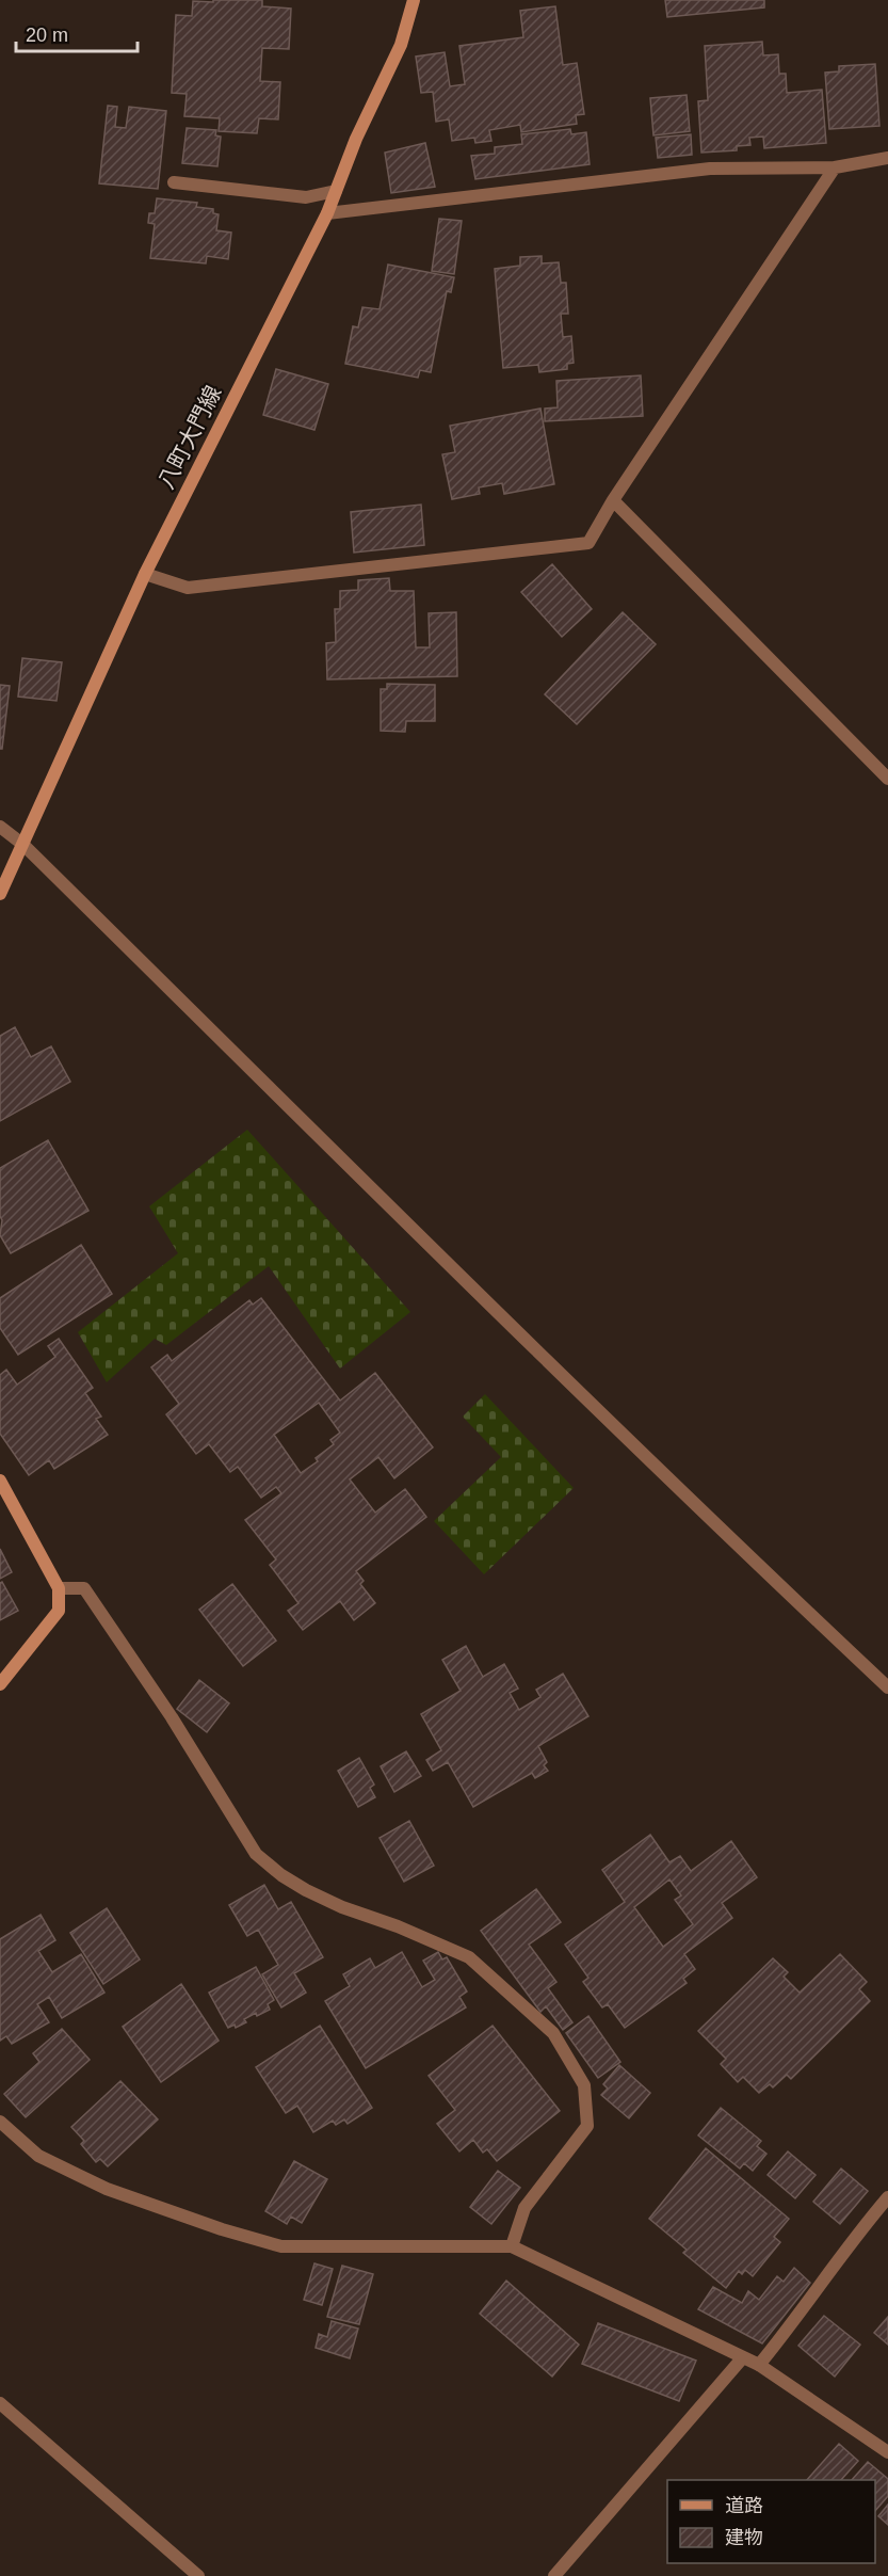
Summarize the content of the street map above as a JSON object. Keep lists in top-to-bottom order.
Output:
{
  "streets": {
    "main road": ["八町大門線"]
  },
  "legend": ["道路", "建物"],
  "scale_bar": "20 m"
}
